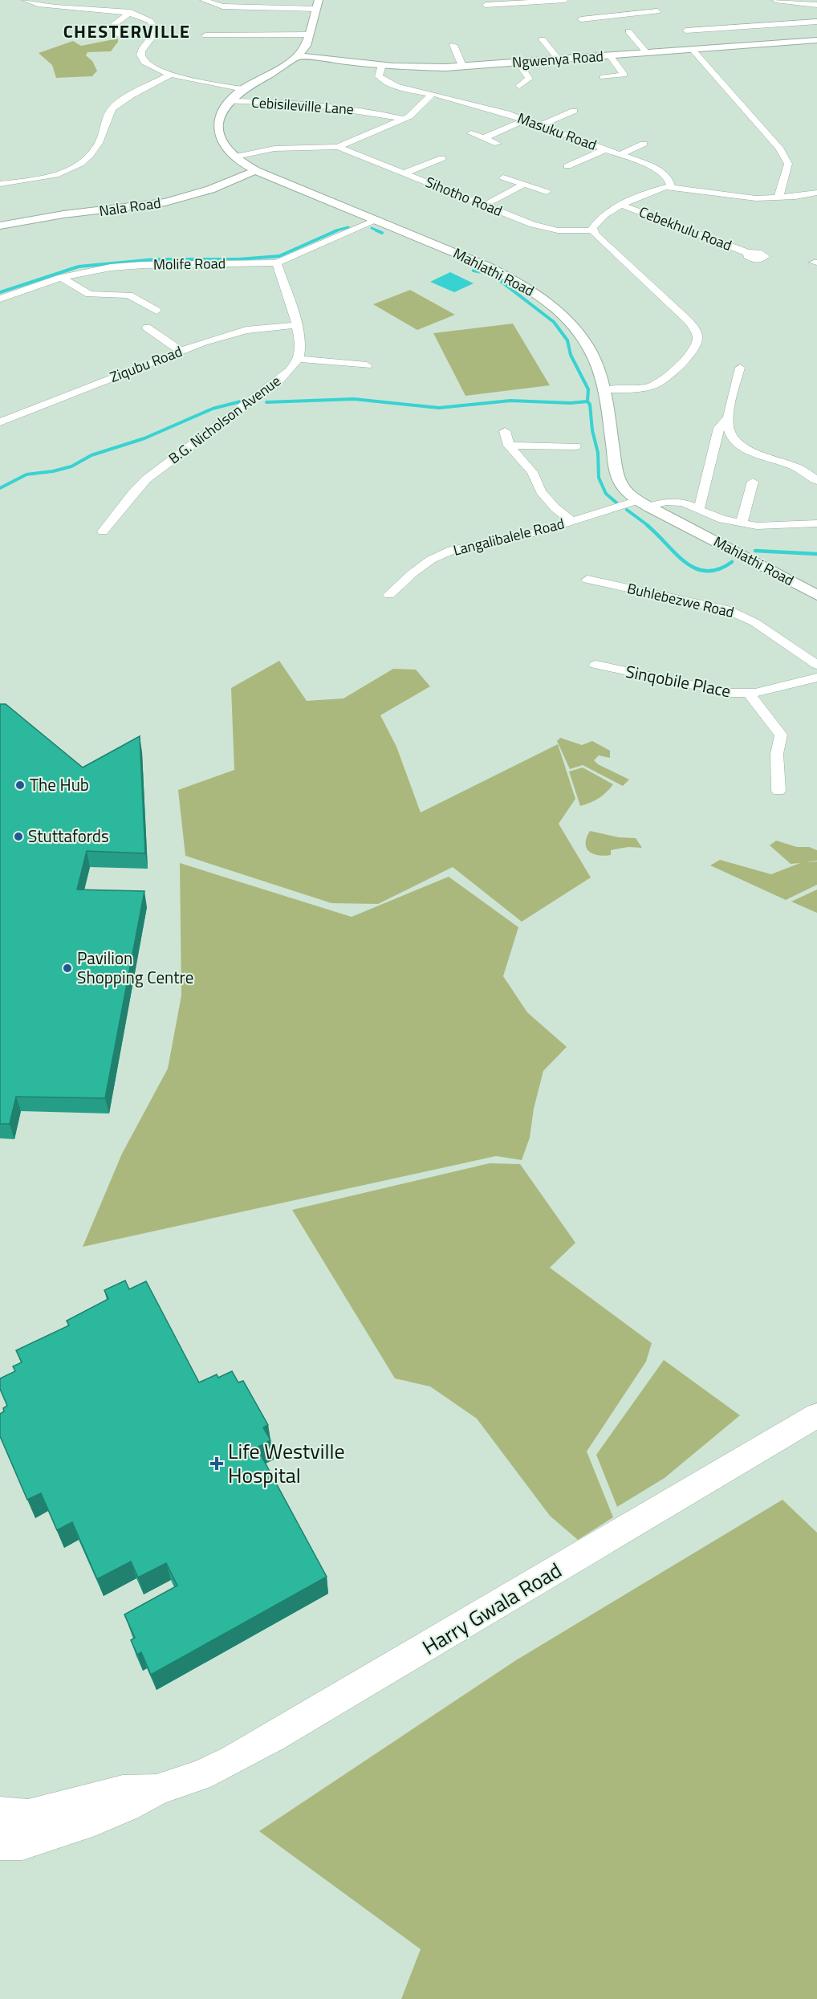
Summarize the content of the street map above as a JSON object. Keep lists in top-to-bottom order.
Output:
{
  "streets": {
    "main road": ["Harry Gwala Road"],
    "street": [
      "Ngwenya Road",
      "Cebisileville Lane",
      "Masuku Road",
      "Sihotho Road",
      "Nala Road",
      "Cebekhulu Road",
      "Molife Road",
      "Mahlathi Road",
      "Ziqubu Road",
      "B.G. Nicholson Avenue",
      "Langalibalele Road",
      "Buhlebezwe Road",
      "Sinqobile Place"
    ]
  },
  "crossings": [
    ["Ngwenya Road", "Masuku Road"],
    ["Ngwenya Road", "Mahlathi Road"],
    ["Cebisileville Lane", "Mahlathi Road"],
    ["Nala Road", "Mahlathi Road"],
    ["Molife Road", "Mahlathi Road"],
    ["Mahlathi Road", "Langalibalele Road"]
  ],
  "districts": ["CHESTERVILLE"],
  "places": {
    "other": ["The Hub", "Stuttafords", "Pavilion Shopping Centre"],
    "health": ["Life Westville Hospital"]
  }
}
